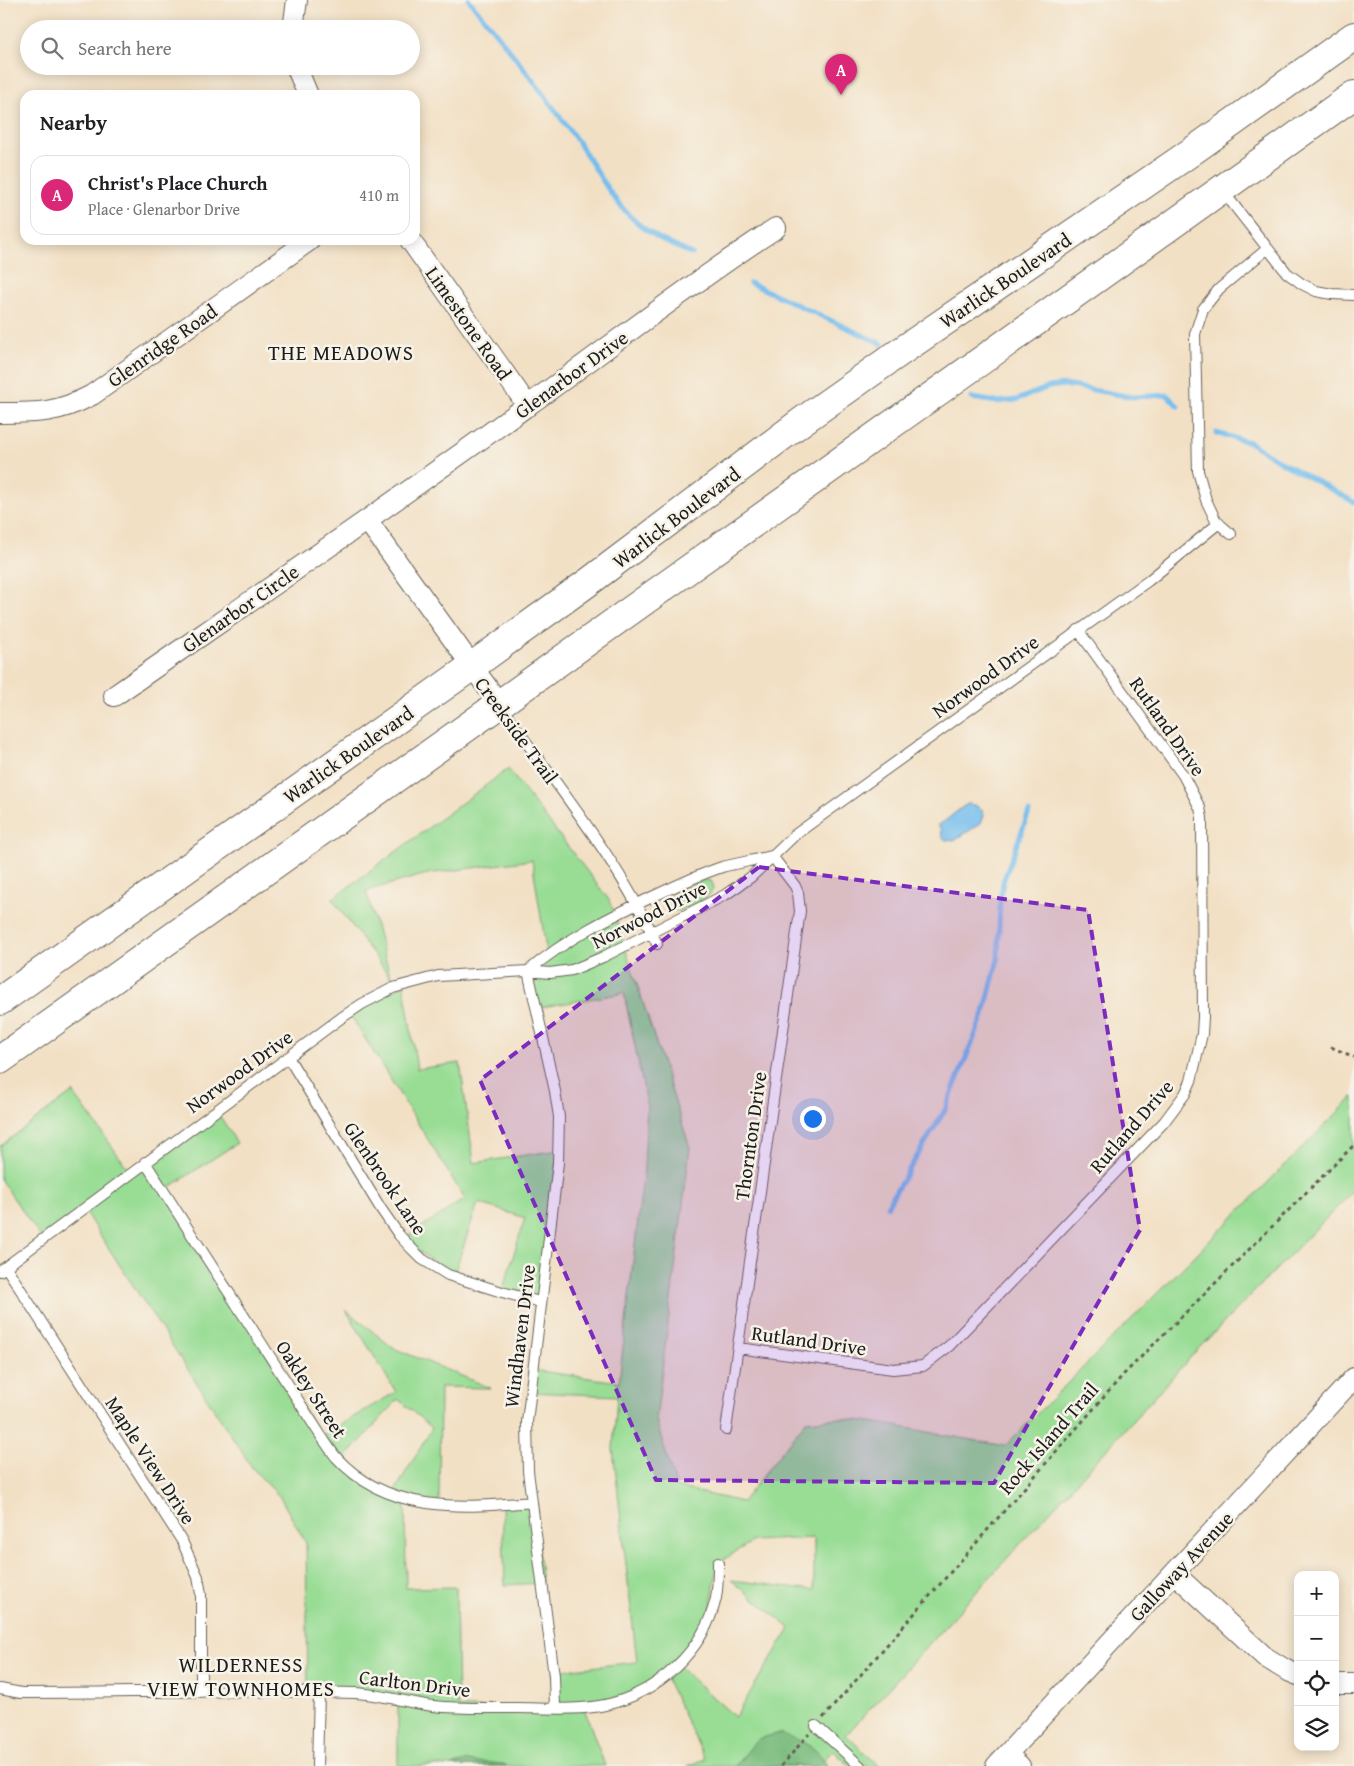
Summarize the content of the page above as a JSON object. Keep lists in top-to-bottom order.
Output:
{
  "streets": {
    "main road": ["Warlick Boulevard"],
    "street": [
      "Limestone Road",
      "Glenridge Road",
      "Glenarbor Drive",
      "Glenarbor Circle",
      "Creekside Trail",
      "Galloway Avenue"
    ],
    "lane": [
      "Norwood Drive",
      "Rutland Drive",
      "Thornton Drive",
      "Glenbrook Lane",
      "Windhaven Drive",
      "Oakley Street",
      "Maple View Drive",
      "Carlton Drive"
    ],
    "path": ["Rock Island Trail"]
  },
  "crossings": [
    ["Warlick Boulevard", "Creekside Trail"],
    ["Limestone Road", "Glenarbor Drive"],
    ["Glenarbor Drive", "Glenarbor Circle"],
    ["Glenarbor Drive", "Creekside Trail"],
    ["Glenarbor Circle", "Creekside Trail"],
    ["Norwood Drive", "Rutland Drive"],
    ["Norwood Drive", "Creekside Trail"],
    ["Norwood Drive", "Thornton Drive"],
    ["Norwood Drive", "Glenbrook Lane"],
    ["Norwood Drive", "Windhaven Drive"],
    ["Norwood Drive", "Oakley Street"],
    ["Norwood Drive", "Maple View Drive"],
    ["Rutland Drive", "Thornton Drive"],
    ["Glenbrook Lane", "Windhaven Drive"],
    ["Windhaven Drive", "Oakley Street"],
    ["Windhaven Drive", "Carlton Drive"],
    ["Maple View Drive", "Carlton Drive"]
  ],
  "districts": ["THE MEADOWS", "WILDERNESS VIEW TOWNHOMES"],
  "page": {
    "search": "Search here",
    "pins": "A",
    "heading": "Nearby",
    "list": [
      {
        "mark": "A",
        "name": "Christ's Place Church",
        "note": "Place · Glenarbor Drive",
        "value": "410 m"
      }
    ],
    "map_buttons": ["+", "−"]
  }
}
